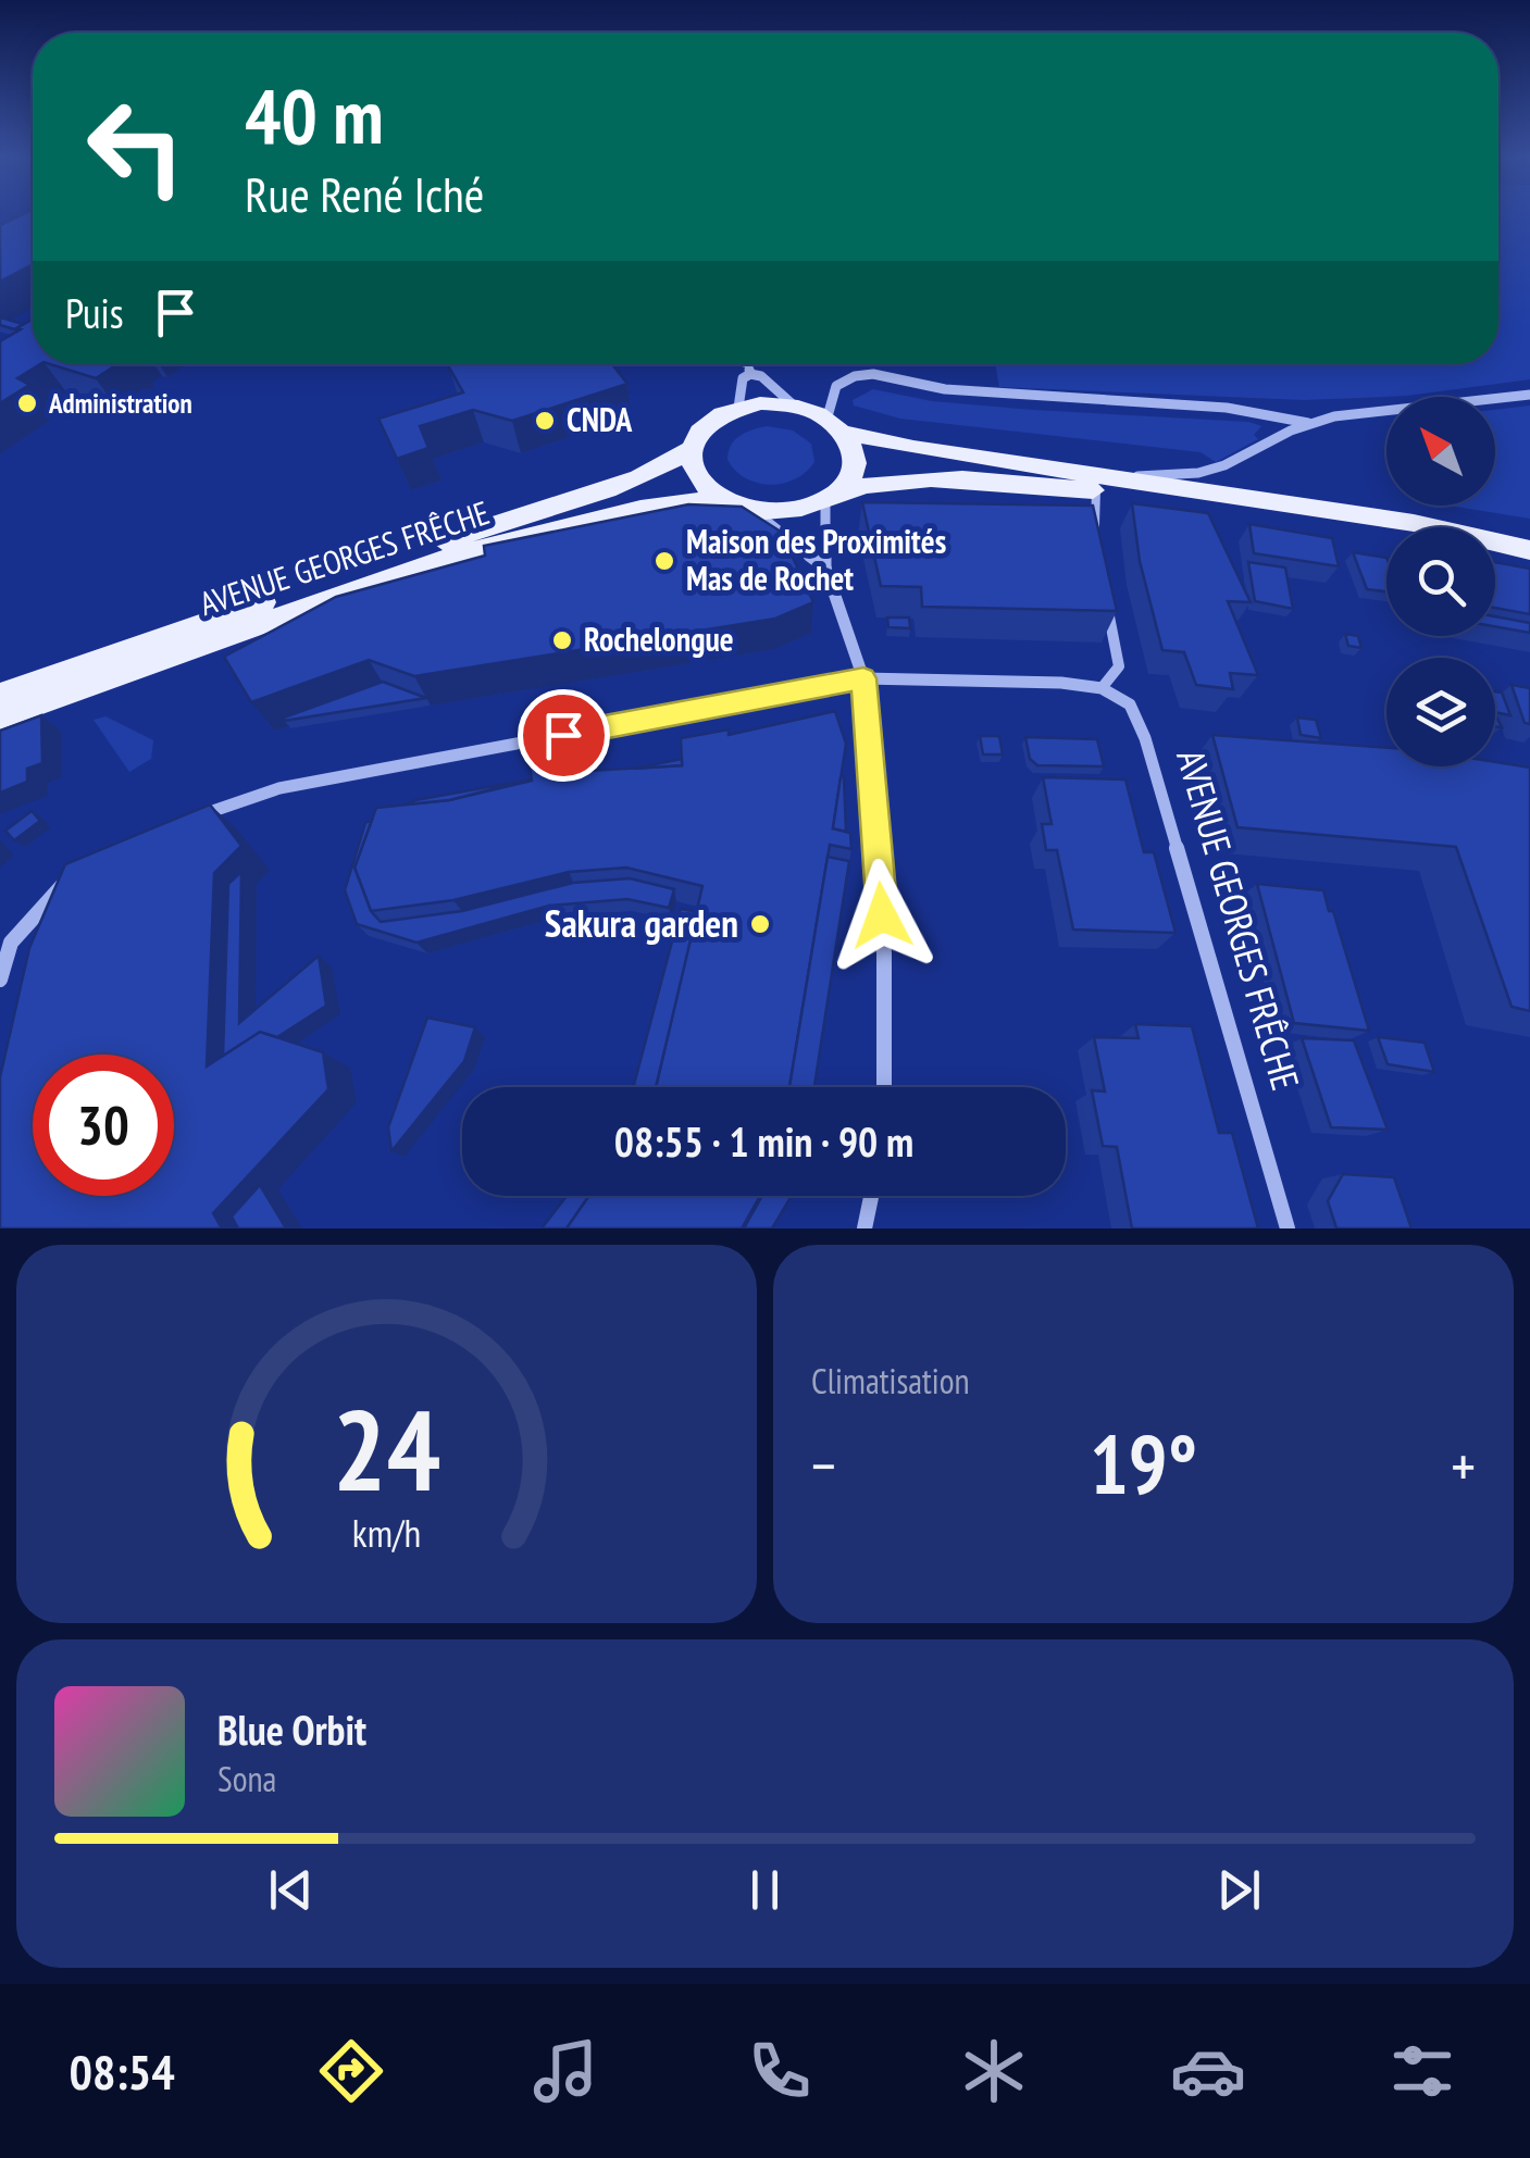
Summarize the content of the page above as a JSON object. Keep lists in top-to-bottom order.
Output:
{
  "streets": {
    "main road": ["AVENUE GEORGES FRÊCHE"]
  },
  "places": [
    "Administration",
    "CNDA",
    "Maison des Proximités Mas de Rochet",
    "Rochelongue",
    "Sakura garden"
  ],
  "north": "top left",
  "page": {
    "turn": ["40 m", "Rue René Iché"],
    "then": "Puis",
    "limit": "30",
    "trip": "08:55 · 1 min · 90 m",
    "tile": "Climatisation",
    "heat": ["−", "19°", "+"],
    "song": ["Blue Orbit", "Sona"],
    "tabs": "08:54",
    "gauge": ["24", "km/h"]
  }
}
